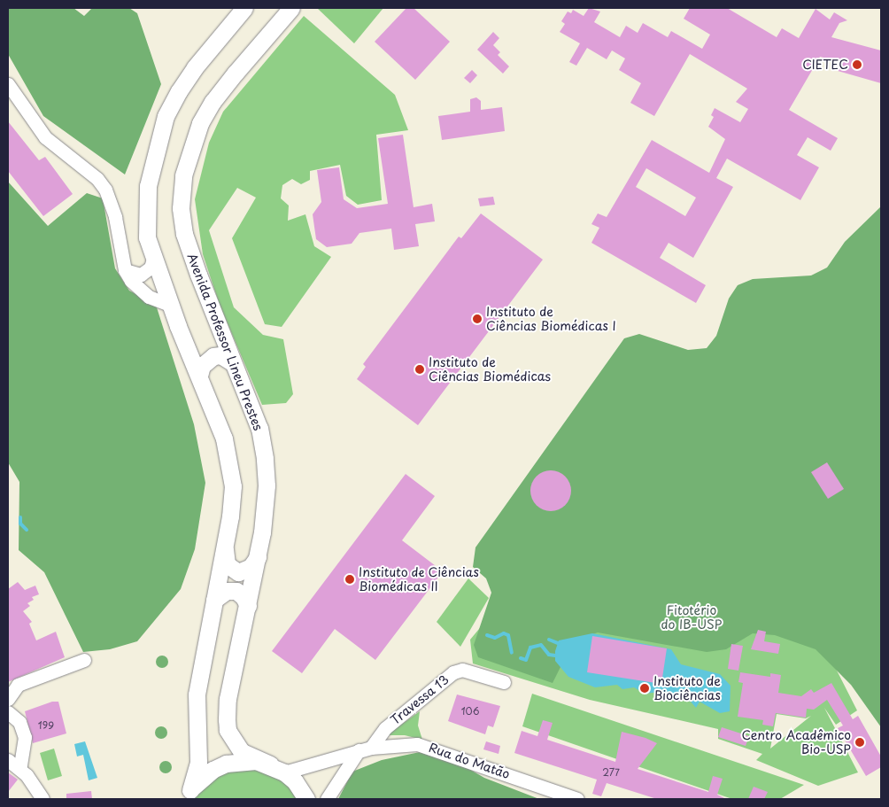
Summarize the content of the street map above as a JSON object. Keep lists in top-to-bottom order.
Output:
{
  "streets": {
    "main road": ["Avenida Professor Lineu Prestes"],
    "street": ["Travessa 13", "Rua do Matão"]
  },
  "crossings": [
    ["Avenida Professor Lineu Prestes", "Rua do Matão"],
    ["Travessa 13", "Rua do Matão"]
  ],
  "parks": ["Fitotério do IB-USP"],
  "places": [
    "CIETEC",
    "Instituto de Ciências Biomédicas I",
    "Instituto de Ciências Biomédicas",
    "Instituto de Ciências Biomédicas II",
    "Instituto de Biociências",
    "Centro Acadêmico Bio-USP"
  ],
  "house_numbers": ["106", "199", "277"]
}
